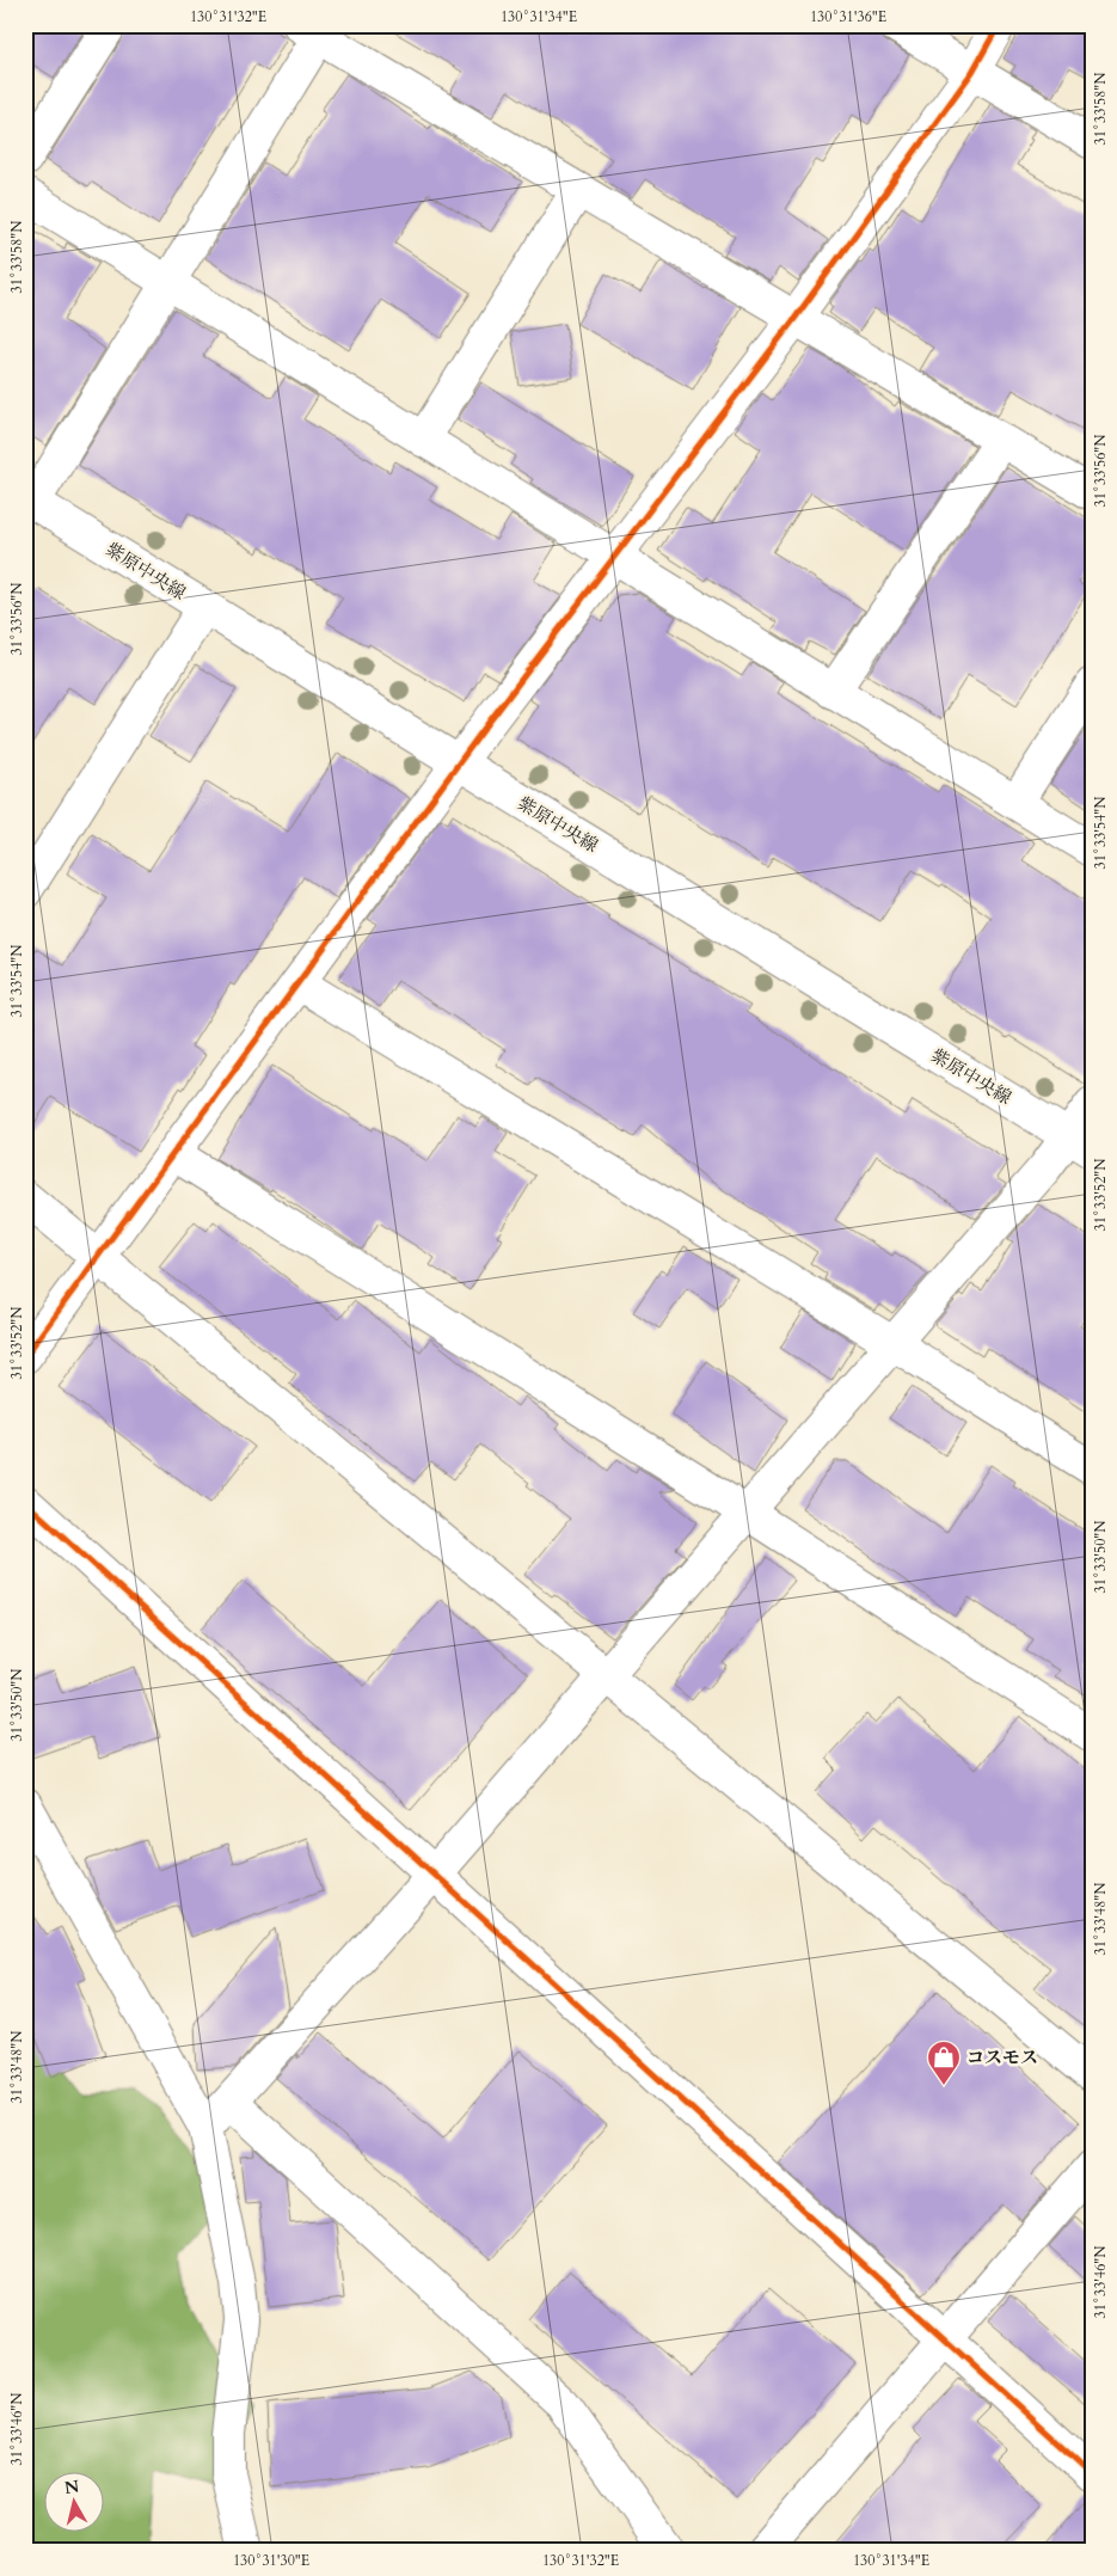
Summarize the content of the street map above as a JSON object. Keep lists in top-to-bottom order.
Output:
{
  "streets": {
    "street": ["紫原中央線"]
  },
  "places": {
    "shop": ["コスモス"]
  },
  "north": "top",
  "coordinates": [
    "130°31'32\"E",
    "130°31'34\"E",
    "130°31'36\"E",
    "31°33'58\"N",
    "31°33'56\"N",
    "31°33'54\"N",
    "31°33'52\"N",
    "31°33'50\"N",
    "31°33'48\"N",
    "31°33'46\"N",
    "130°31'30\"E"
  ]
}
